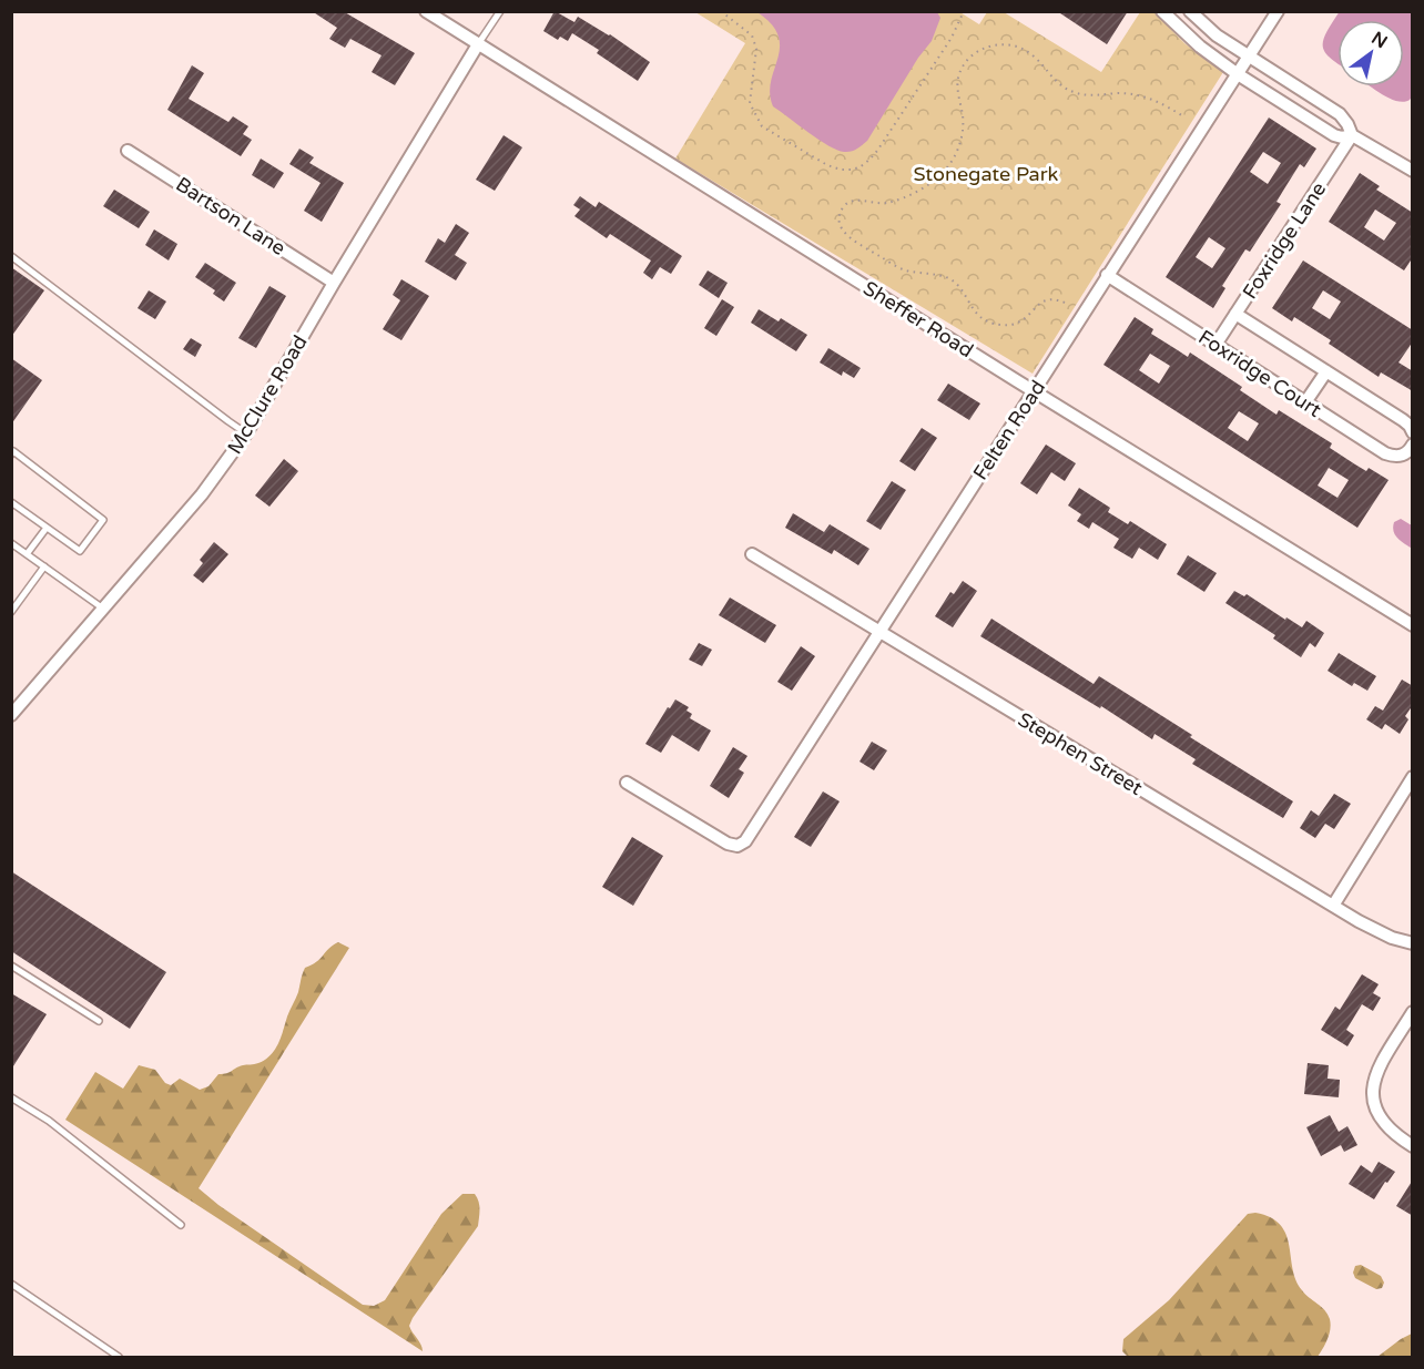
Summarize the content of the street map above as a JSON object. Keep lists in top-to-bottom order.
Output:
{
  "streets": {
    "street": [
      "Bartson Lane",
      "Foxridge Lane",
      "Sheffer Road",
      "Foxridge Court",
      "McClure Road",
      "Felten Road",
      "Stephen Street"
    ]
  },
  "crossings": [
    ["Bartson Lane", "McClure Road"],
    ["Foxridge Lane", "Foxridge Court"],
    ["Sheffer Road", "McClure Road"],
    ["Sheffer Road", "Felten Road"],
    ["Foxridge Court", "Felten Road"],
    ["Felten Road", "Stephen Street"]
  ],
  "parks": ["Stonegate Park"],
  "north": "top right"
}
